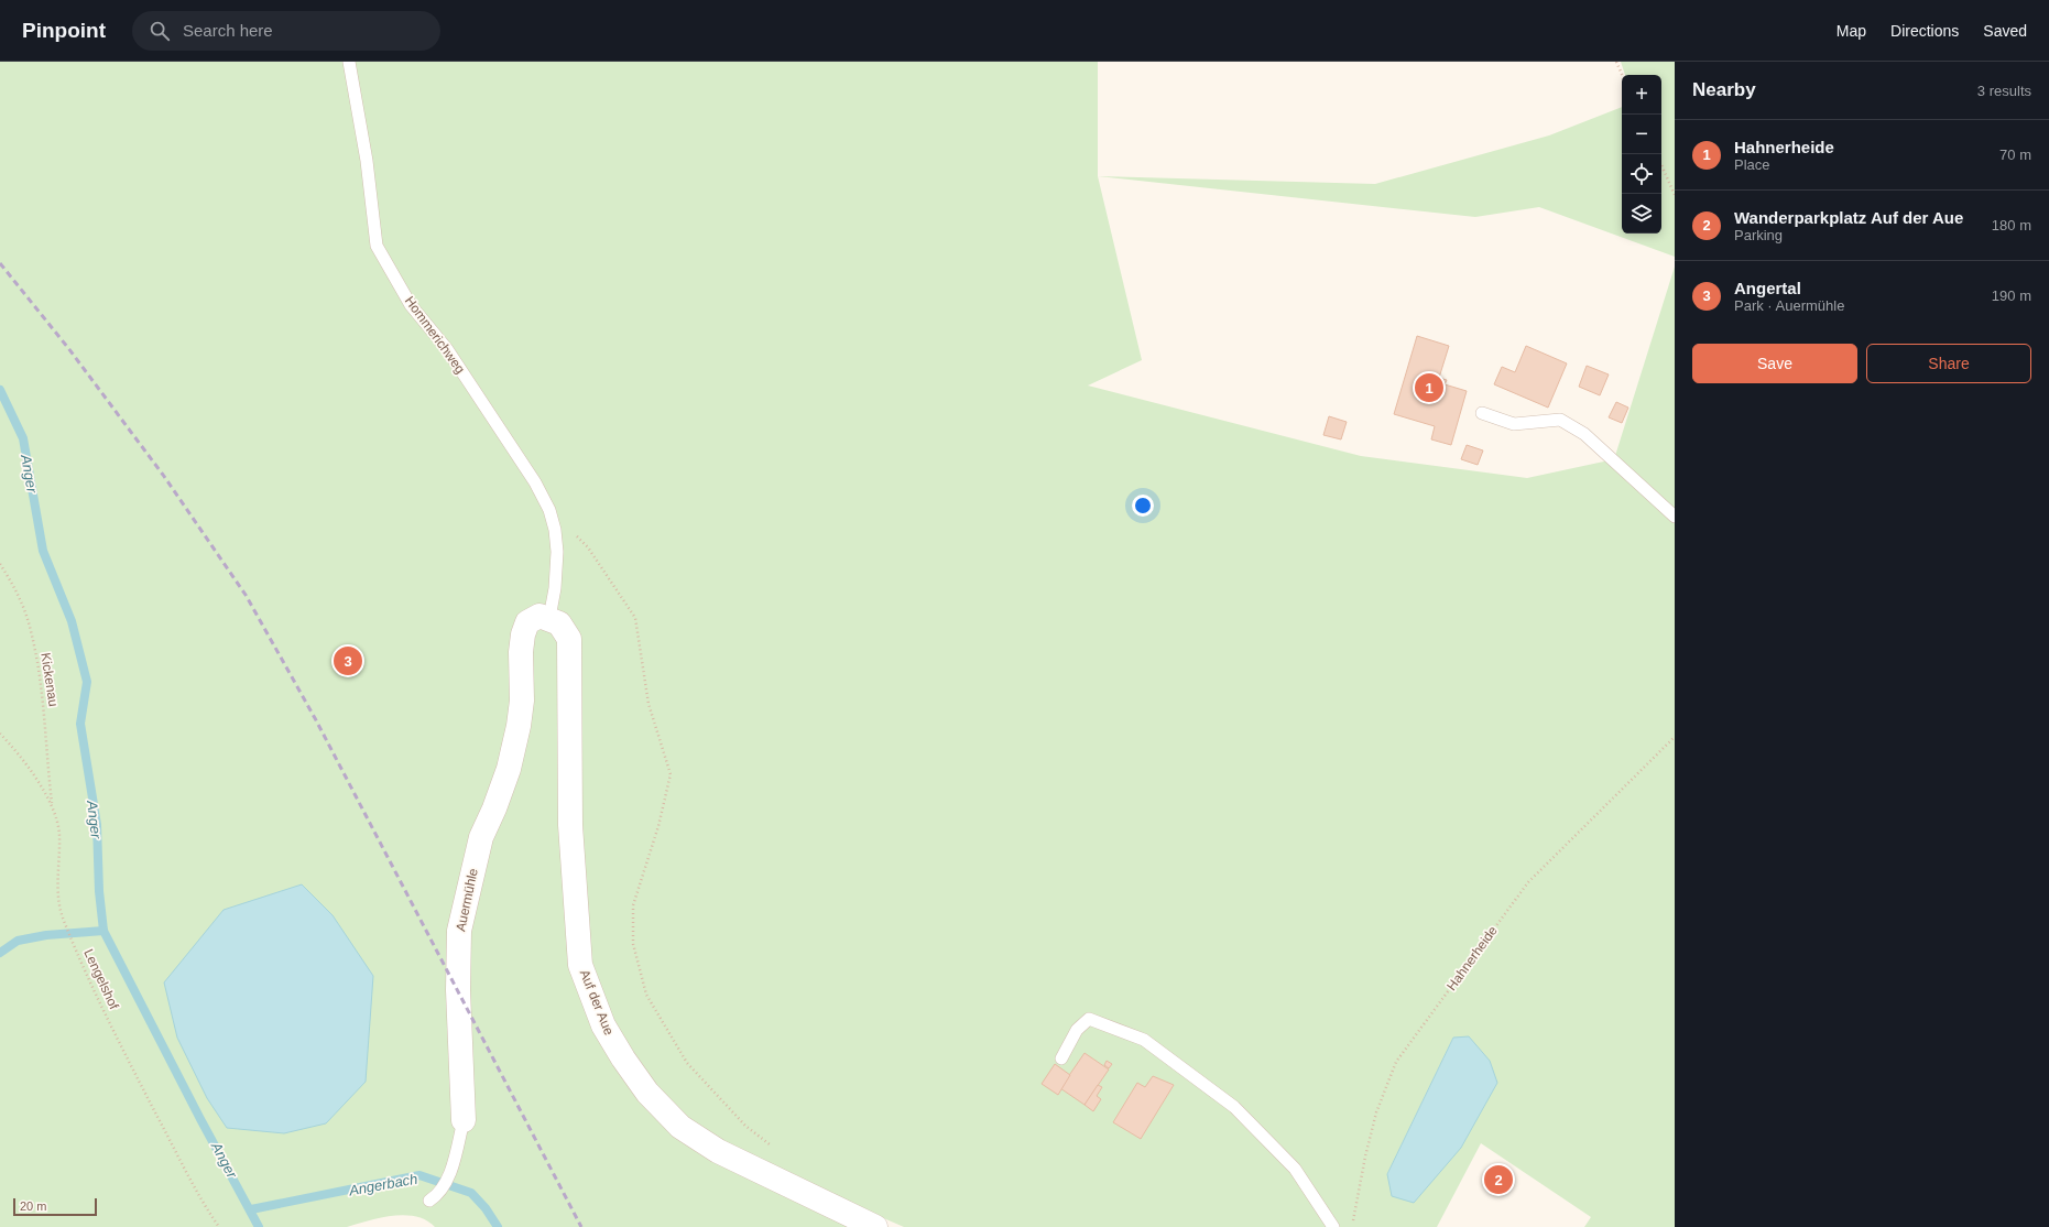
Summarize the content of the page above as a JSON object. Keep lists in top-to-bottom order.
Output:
{
  "streets": {
    "street": ["Auermühle", "Auf der Aue"],
    "lane": ["Hommerichweg"],
    "path": ["Kickenau", "Hahnerheide", "Lengelshof"]
  },
  "crossings": [
    ["Hommerichweg", "Auermühle"],
    ["Hommerichweg", "Auf der Aue"],
    ["Kickenau", "Lengelshof"],
    ["Auermühle", "Auf der Aue"]
  ],
  "water": ["Anger", "Angerbach"],
  "scale_bar": "20 m",
  "page": {
    "header": "Pinpoint",
    "search": "Search here",
    "nav": ["Map", "Directions", "Saved"],
    "heading": ["Nearby", "3 results"],
    "map_buttons": ["+", "−"],
    "list": [
      {
        "mark": "1",
        "name": "Hahnerheide",
        "note": "Place",
        "value": "70 m"
      },
      {
        "mark": "2",
        "name": "Wanderparkplatz Auf der Aue",
        "note": "Parking",
        "value": "180 m"
      },
      {
        "mark": "3",
        "name": "Angertal",
        "note": "Park · Auermühle",
        "value": "190 m"
      }
    ],
    "buttons": ["Save", "Share"],
    "pins": ["1", "3", "2"],
    "scale": "20 m"
  }
}
